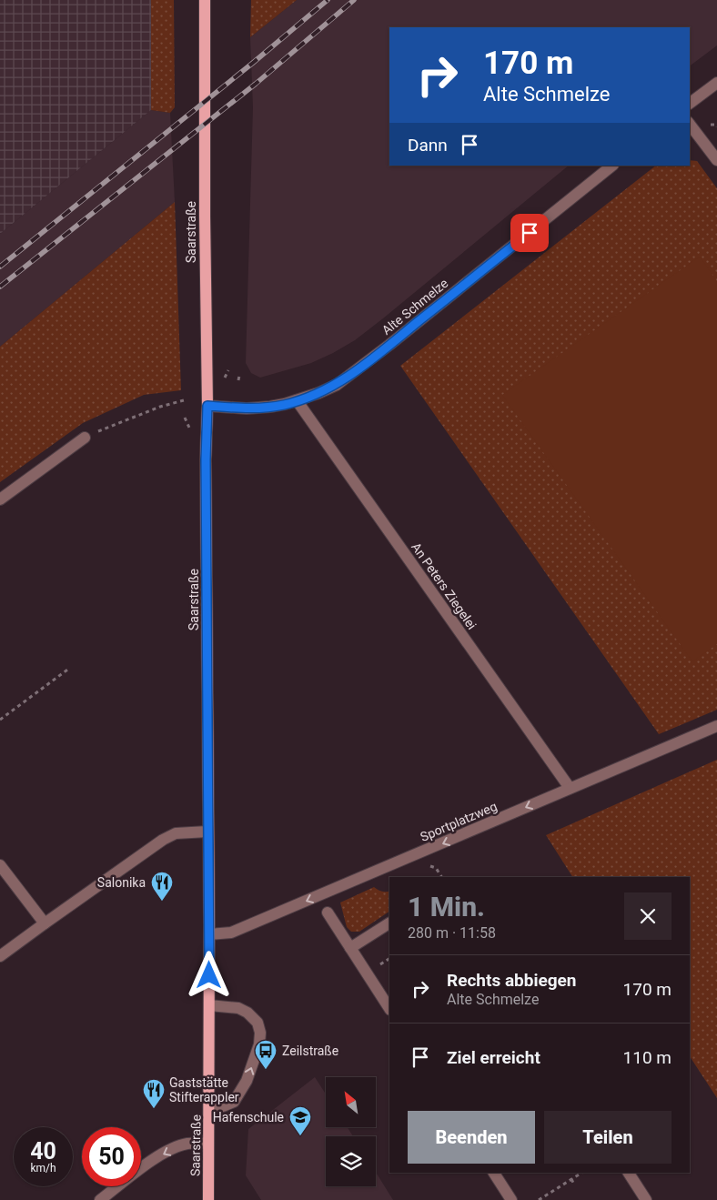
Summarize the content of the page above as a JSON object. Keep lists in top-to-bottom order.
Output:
{
  "streets": {
    "main road": ["Saarstraße"],
    "street": ["Alte Schmelze", "An Peters Ziegelei", "Sportplatzweg"]
  },
  "crossings": [
    ["Saarstraße", "Alte Schmelze"],
    ["Saarstraße", "Sportplatzweg"],
    ["Alte Schmelze", "An Peters Ziegelei"],
    ["An Peters Ziegelei", "Sportplatzweg"]
  ],
  "one_way": ["Sportplatzweg"],
  "places": {
    "restaurant": ["Salonika", "Gaststätte Stifterappler"],
    "bus stop": ["Zeilstraße"],
    "school or university": ["Hafenschule"]
  },
  "north": "top left",
  "page": {
    "turn": ["170 m", "Alte Schmelze"],
    "then": "Dann",
    "heading": ["1 Min.", "280 m · 11:58"],
    "list": [
      {
        "name": "Rechts abbiegen",
        "note": "Alte Schmelze",
        "value": "170 m"
      },
      {
        "name": "Ziel erreicht",
        "value": "110 m"
      }
    ],
    "buttons": ["Beenden", "Teilen"],
    "speed": "40 km/h",
    "limit": "50"
  }
}
